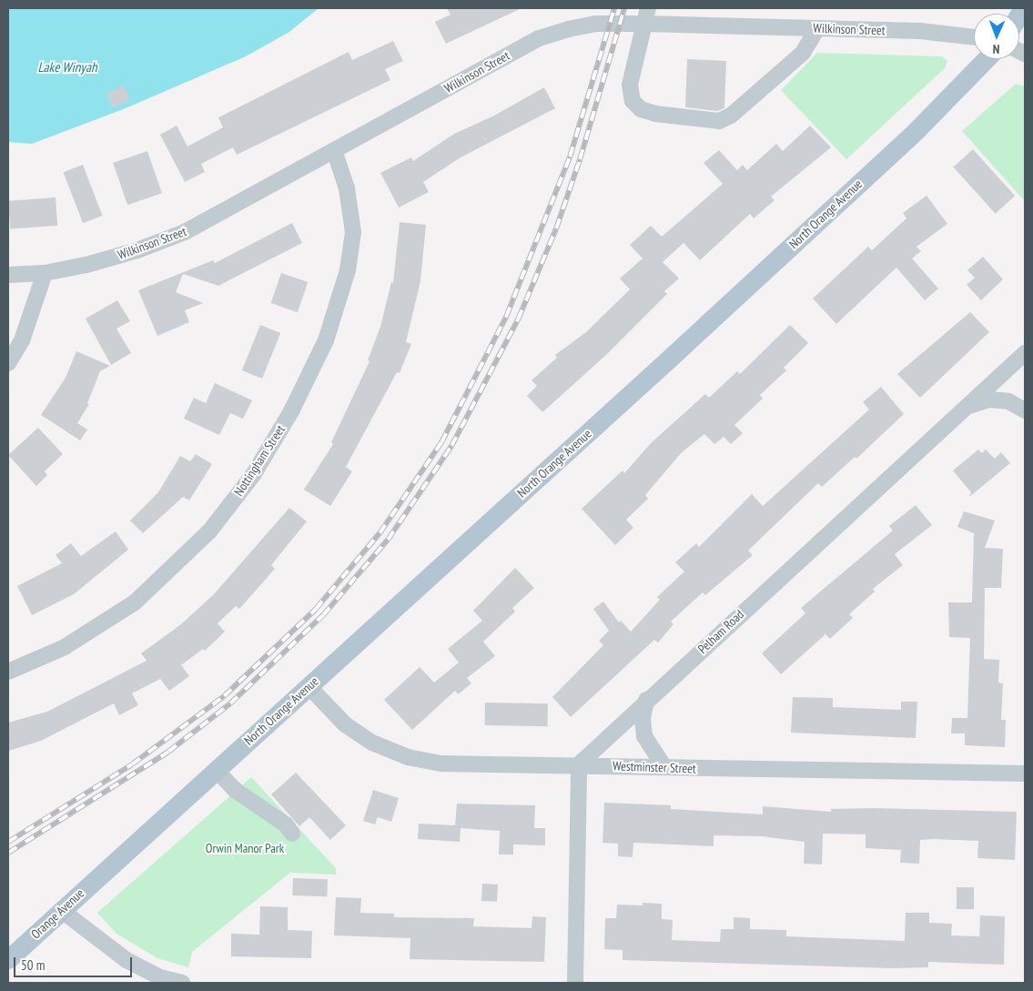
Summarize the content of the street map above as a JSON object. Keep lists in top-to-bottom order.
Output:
{
  "streets": {
    "main road": ["North Orange Avenue", "Orange Avenue"],
    "street": [
      "Wilkinson Street",
      "Nottingham Street",
      "Pelham Road",
      "Westminster Street"
    ]
  },
  "crossings": [
    ["Wilkinson Street", "Nottingham Street"],
    ["North Orange Avenue", "Westminster Street"],
    ["North Orange Avenue", "Orange Avenue"],
    ["Pelham Road", "Westminster Street"]
  ],
  "water": ["Lake Winyah"],
  "parks": ["Orwin Manor Park"],
  "scale_bar": "50 m",
  "north": "bottom"
}
